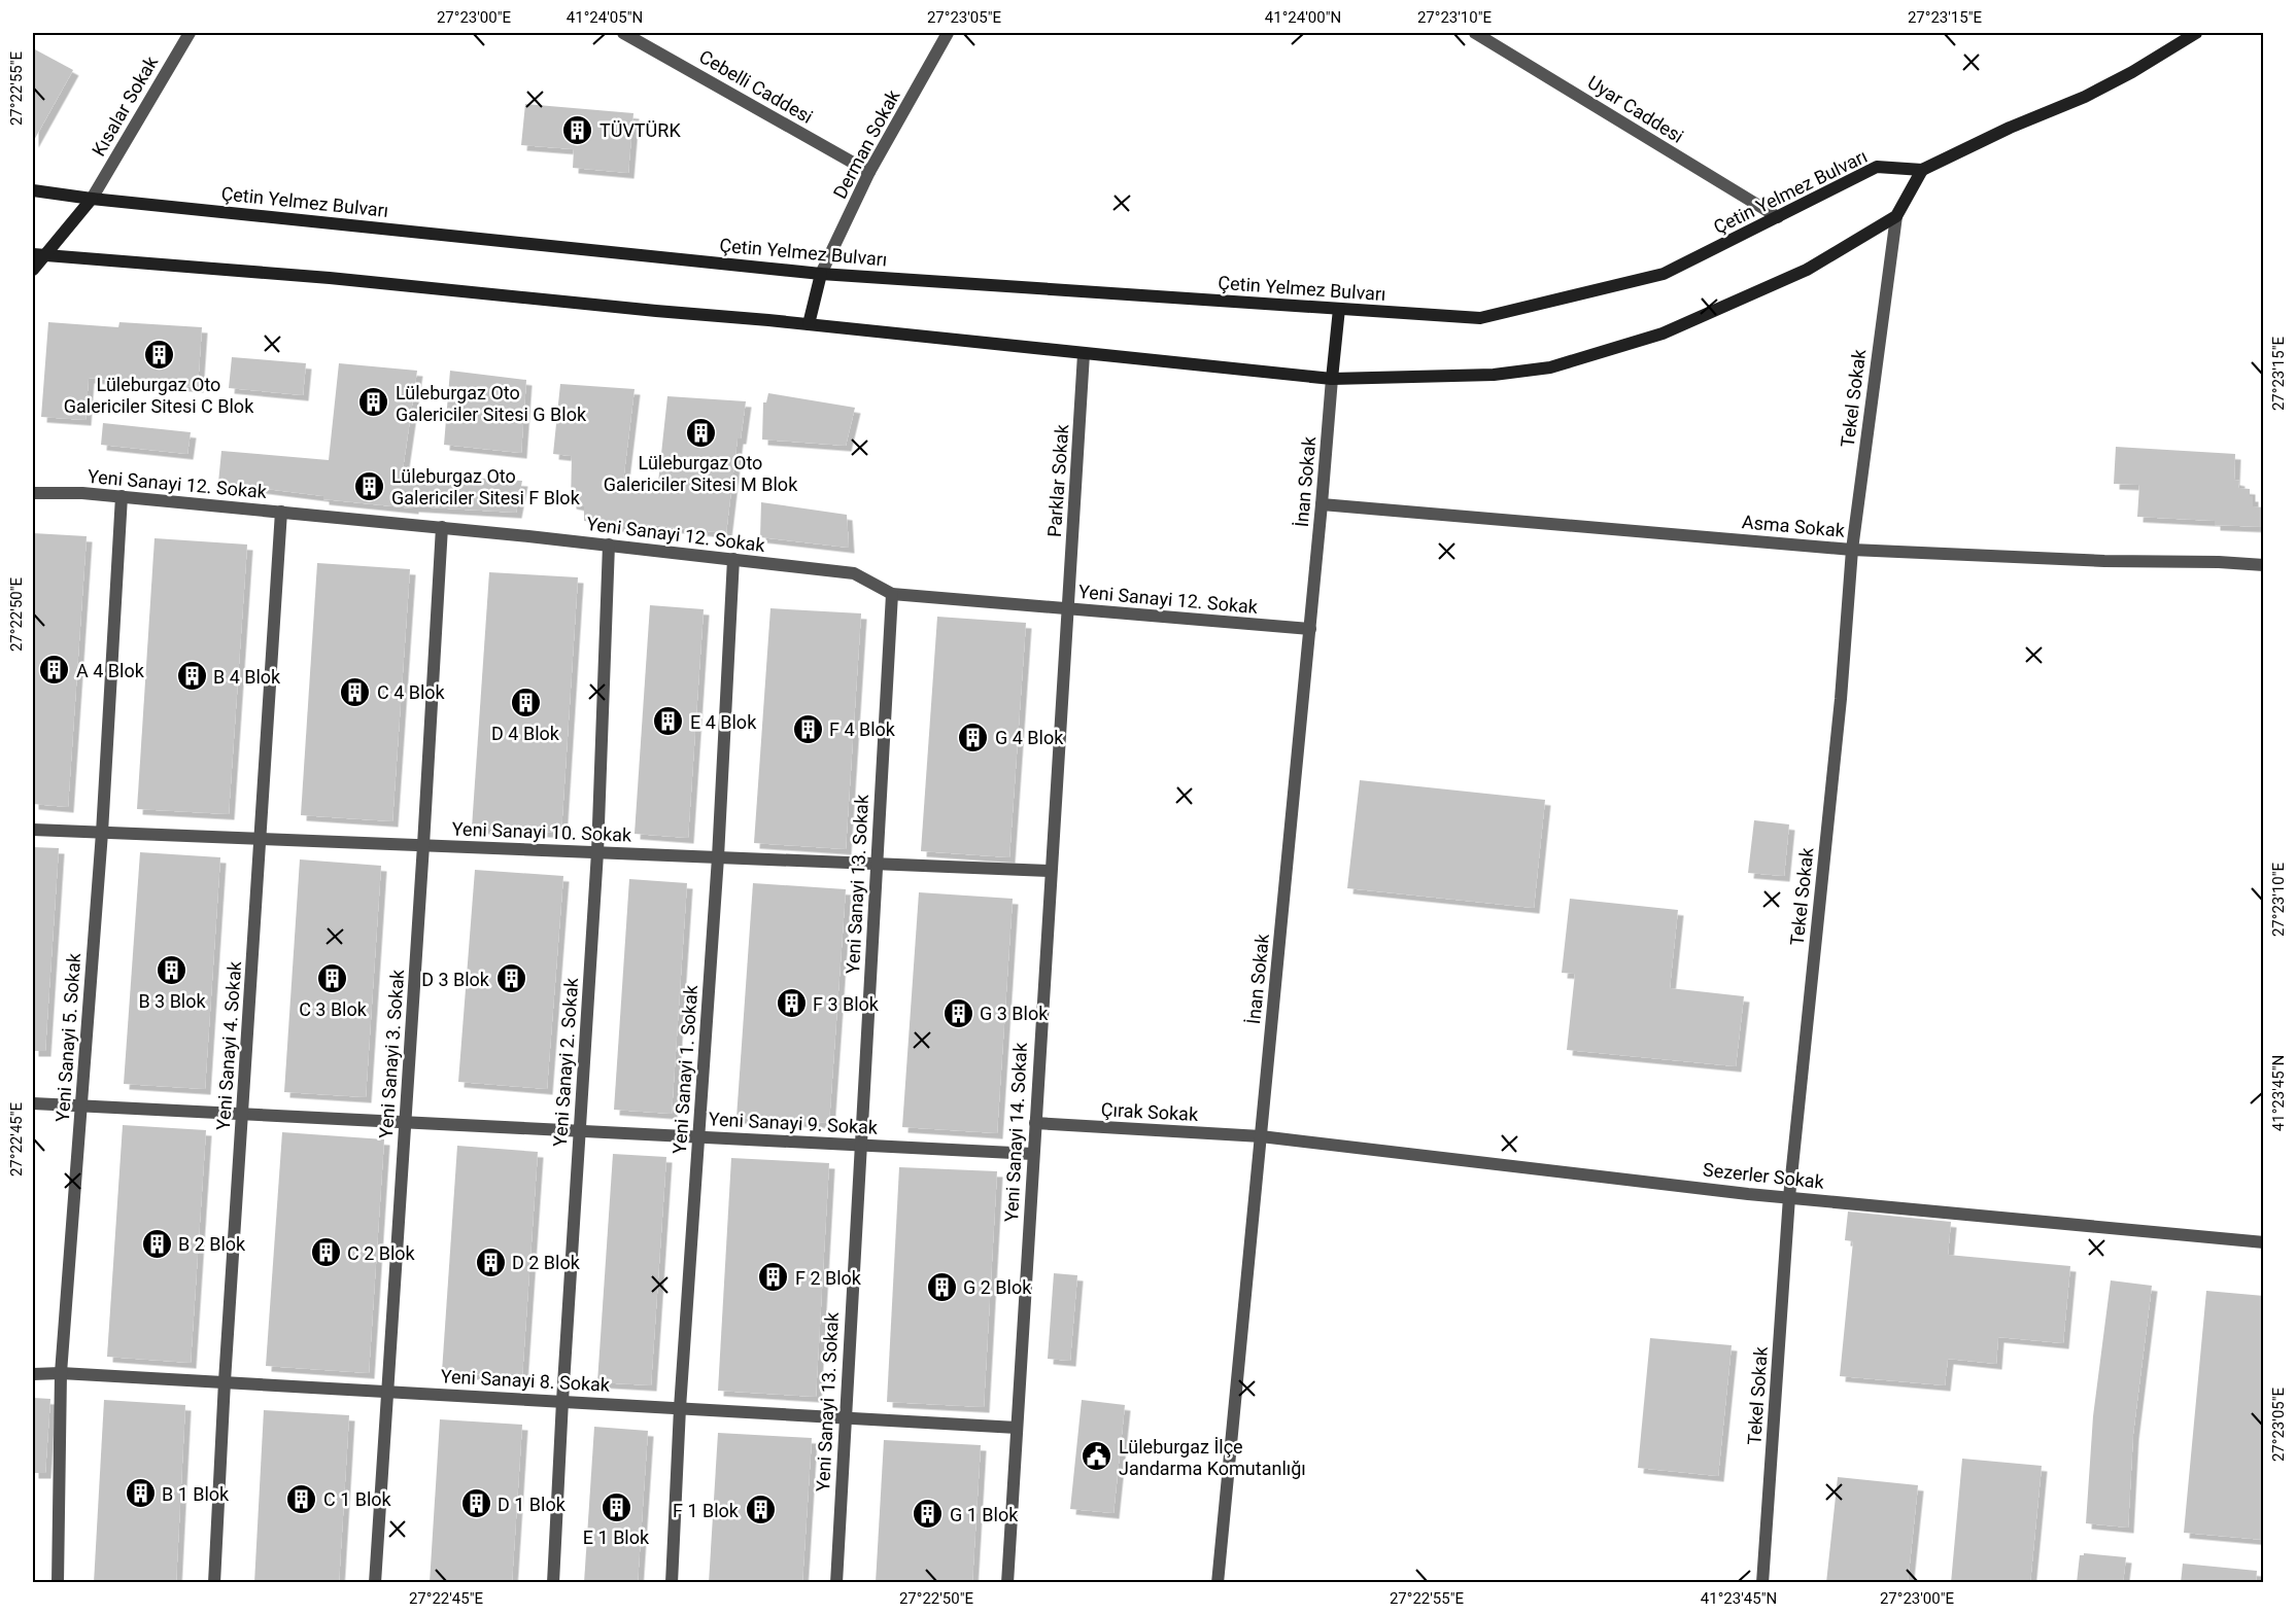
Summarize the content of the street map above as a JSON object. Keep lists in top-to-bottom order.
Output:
{
  "streets": {
    "street": [
      "Cebelli Caddesi",
      "Kısalar Sokak",
      "Uyar Caddesi",
      "Derman Sokak",
      "Çetin Yelmez Bulvarı",
      "Tekel Sokak",
      "Parklar Sokak",
      "İnan Sokak",
      "Yeni Sanayi 12. Sokak",
      "Asma Sokak",
      "Yeni Sanayi 10. Sokak",
      "Yeni Sanayi 13. Sokak",
      "Yeni Sanayi 5. Sokak",
      "Yeni Sanayi 4. Sokak",
      "Yeni Sanayi 3. Sokak",
      "Yeni Sanayi 2. Sokak",
      "Yeni Sanayi 1. Sokak",
      "Çırak Sokak",
      "Yeni Sanayi 9. Sokak",
      "Yeni Sanayi 14. Sokak",
      "Sezerler Sokak",
      "Yeni Sanayi 8. Sokak"
    ]
  },
  "crossings": [
    ["Cebelli Caddesi", "Derman Sokak"],
    ["Kısalar Sokak", "Çetin Yelmez Bulvarı"],
    ["Uyar Caddesi", "Çetin Yelmez Bulvarı"],
    ["Derman Sokak", "Çetin Yelmez Bulvarı"],
    ["Tekel Sokak", "Asma Sokak"],
    ["Tekel Sokak", "Sezerler Sokak"],
    ["Parklar Sokak", "Yeni Sanayi 12. Sokak"],
    ["Parklar Sokak", "Yeni Sanayi 14. Sokak"],
    ["İnan Sokak", "Yeni Sanayi 12. Sokak"],
    ["İnan Sokak", "Asma Sokak"],
    ["İnan Sokak", "Çırak Sokak"],
    ["İnan Sokak", "Sezerler Sokak"],
    ["Yeni Sanayi 12. Sokak", "Yeni Sanayi 13. Sokak"],
    ["Yeni Sanayi 12. Sokak", "Yeni Sanayi 5. Sokak"],
    ["Yeni Sanayi 12. Sokak", "Yeni Sanayi 4. Sokak"],
    ["Yeni Sanayi 12. Sokak", "Yeni Sanayi 3. Sokak"],
    ["Yeni Sanayi 12. Sokak", "Yeni Sanayi 2. Sokak"],
    ["Yeni Sanayi 12. Sokak", "Yeni Sanayi 1. Sokak"],
    ["Yeni Sanayi 12. Sokak", "Yeni Sanayi 14. Sokak"],
    ["Yeni Sanayi 10. Sokak", "Yeni Sanayi 13. Sokak"],
    ["Yeni Sanayi 10. Sokak", "Yeni Sanayi 5. Sokak"],
    ["Yeni Sanayi 10. Sokak", "Yeni Sanayi 4. Sokak"],
    ["Yeni Sanayi 10. Sokak", "Yeni Sanayi 3. Sokak"],
    ["Yeni Sanayi 10. Sokak", "Yeni Sanayi 2. Sokak"],
    ["Yeni Sanayi 10. Sokak", "Yeni Sanayi 1. Sokak"],
    ["Yeni Sanayi 10. Sokak", "Yeni Sanayi 14. Sokak"],
    ["Yeni Sanayi 13. Sokak", "Yeni Sanayi 9. Sokak"],
    ["Yeni Sanayi 13. Sokak", "Yeni Sanayi 8. Sokak"],
    ["Yeni Sanayi 5. Sokak", "Yeni Sanayi 9. Sokak"],
    ["Yeni Sanayi 5. Sokak", "Yeni Sanayi 8. Sokak"],
    ["Yeni Sanayi 4. Sokak", "Yeni Sanayi 9. Sokak"],
    ["Yeni Sanayi 4. Sokak", "Yeni Sanayi 8. Sokak"],
    ["Yeni Sanayi 3. Sokak", "Yeni Sanayi 9. Sokak"],
    ["Yeni Sanayi 3. Sokak", "Yeni Sanayi 8. Sokak"],
    ["Yeni Sanayi 2. Sokak", "Yeni Sanayi 9. Sokak"],
    ["Yeni Sanayi 2. Sokak", "Yeni Sanayi 8. Sokak"],
    ["Yeni Sanayi 1. Sokak", "Yeni Sanayi 9. Sokak"],
    ["Yeni Sanayi 1. Sokak", "Yeni Sanayi 8. Sokak"],
    ["Çırak Sokak", "Yeni Sanayi 14. Sokak"],
    ["Çırak Sokak", "Sezerler Sokak"],
    ["Yeni Sanayi 9. Sokak", "Yeni Sanayi 14. Sokak"],
    ["Yeni Sanayi 14. Sokak", "Yeni Sanayi 8. Sokak"]
  ],
  "places": {
    "building": [
      "TÜVTÜRK",
      "Lüleburgaz Oto Galericiler Sitesi C Blok",
      "Lüleburgaz Oto Galericiler Sitesi G Blok",
      "Lüleburgaz Oto Galericiler Sitesi M Blok",
      "Lüleburgaz Oto Galericiler Sitesi F Blok",
      "A 4 Blok",
      "B 4 Blok",
      "C 4 Blok",
      "D 4 Blok",
      "E 4 Blok",
      "F 4 Blok",
      "G 4 Blok",
      "B 3 Blok",
      "C 3 Blok",
      "D 3 Blok",
      "F 3 Blok",
      "G 3 Blok",
      "B 2 Blok",
      "C 2 Blok",
      "D 2 Blok",
      "F 2 Blok",
      "G 2 Blok",
      "B 1 Blok",
      "C 1 Blok",
      "D 1 Blok",
      "E 1 Blok",
      "F 1 Blok",
      "G 1 Blok"
    ],
    "public building": ["Lüleburgaz İlçe Jandarma Komutanlığı"]
  },
  "coordinates": [
    "27°23'00\"E",
    "41°24'05\"N",
    "27°23'05\"E",
    "41°24'00\"N",
    "27°23'10\"E",
    "27°23'15\"E",
    "27°22'55\"E",
    "27°22'50\"E",
    "41°23'45\"N",
    "27°22'45\"E"
  ]
}
